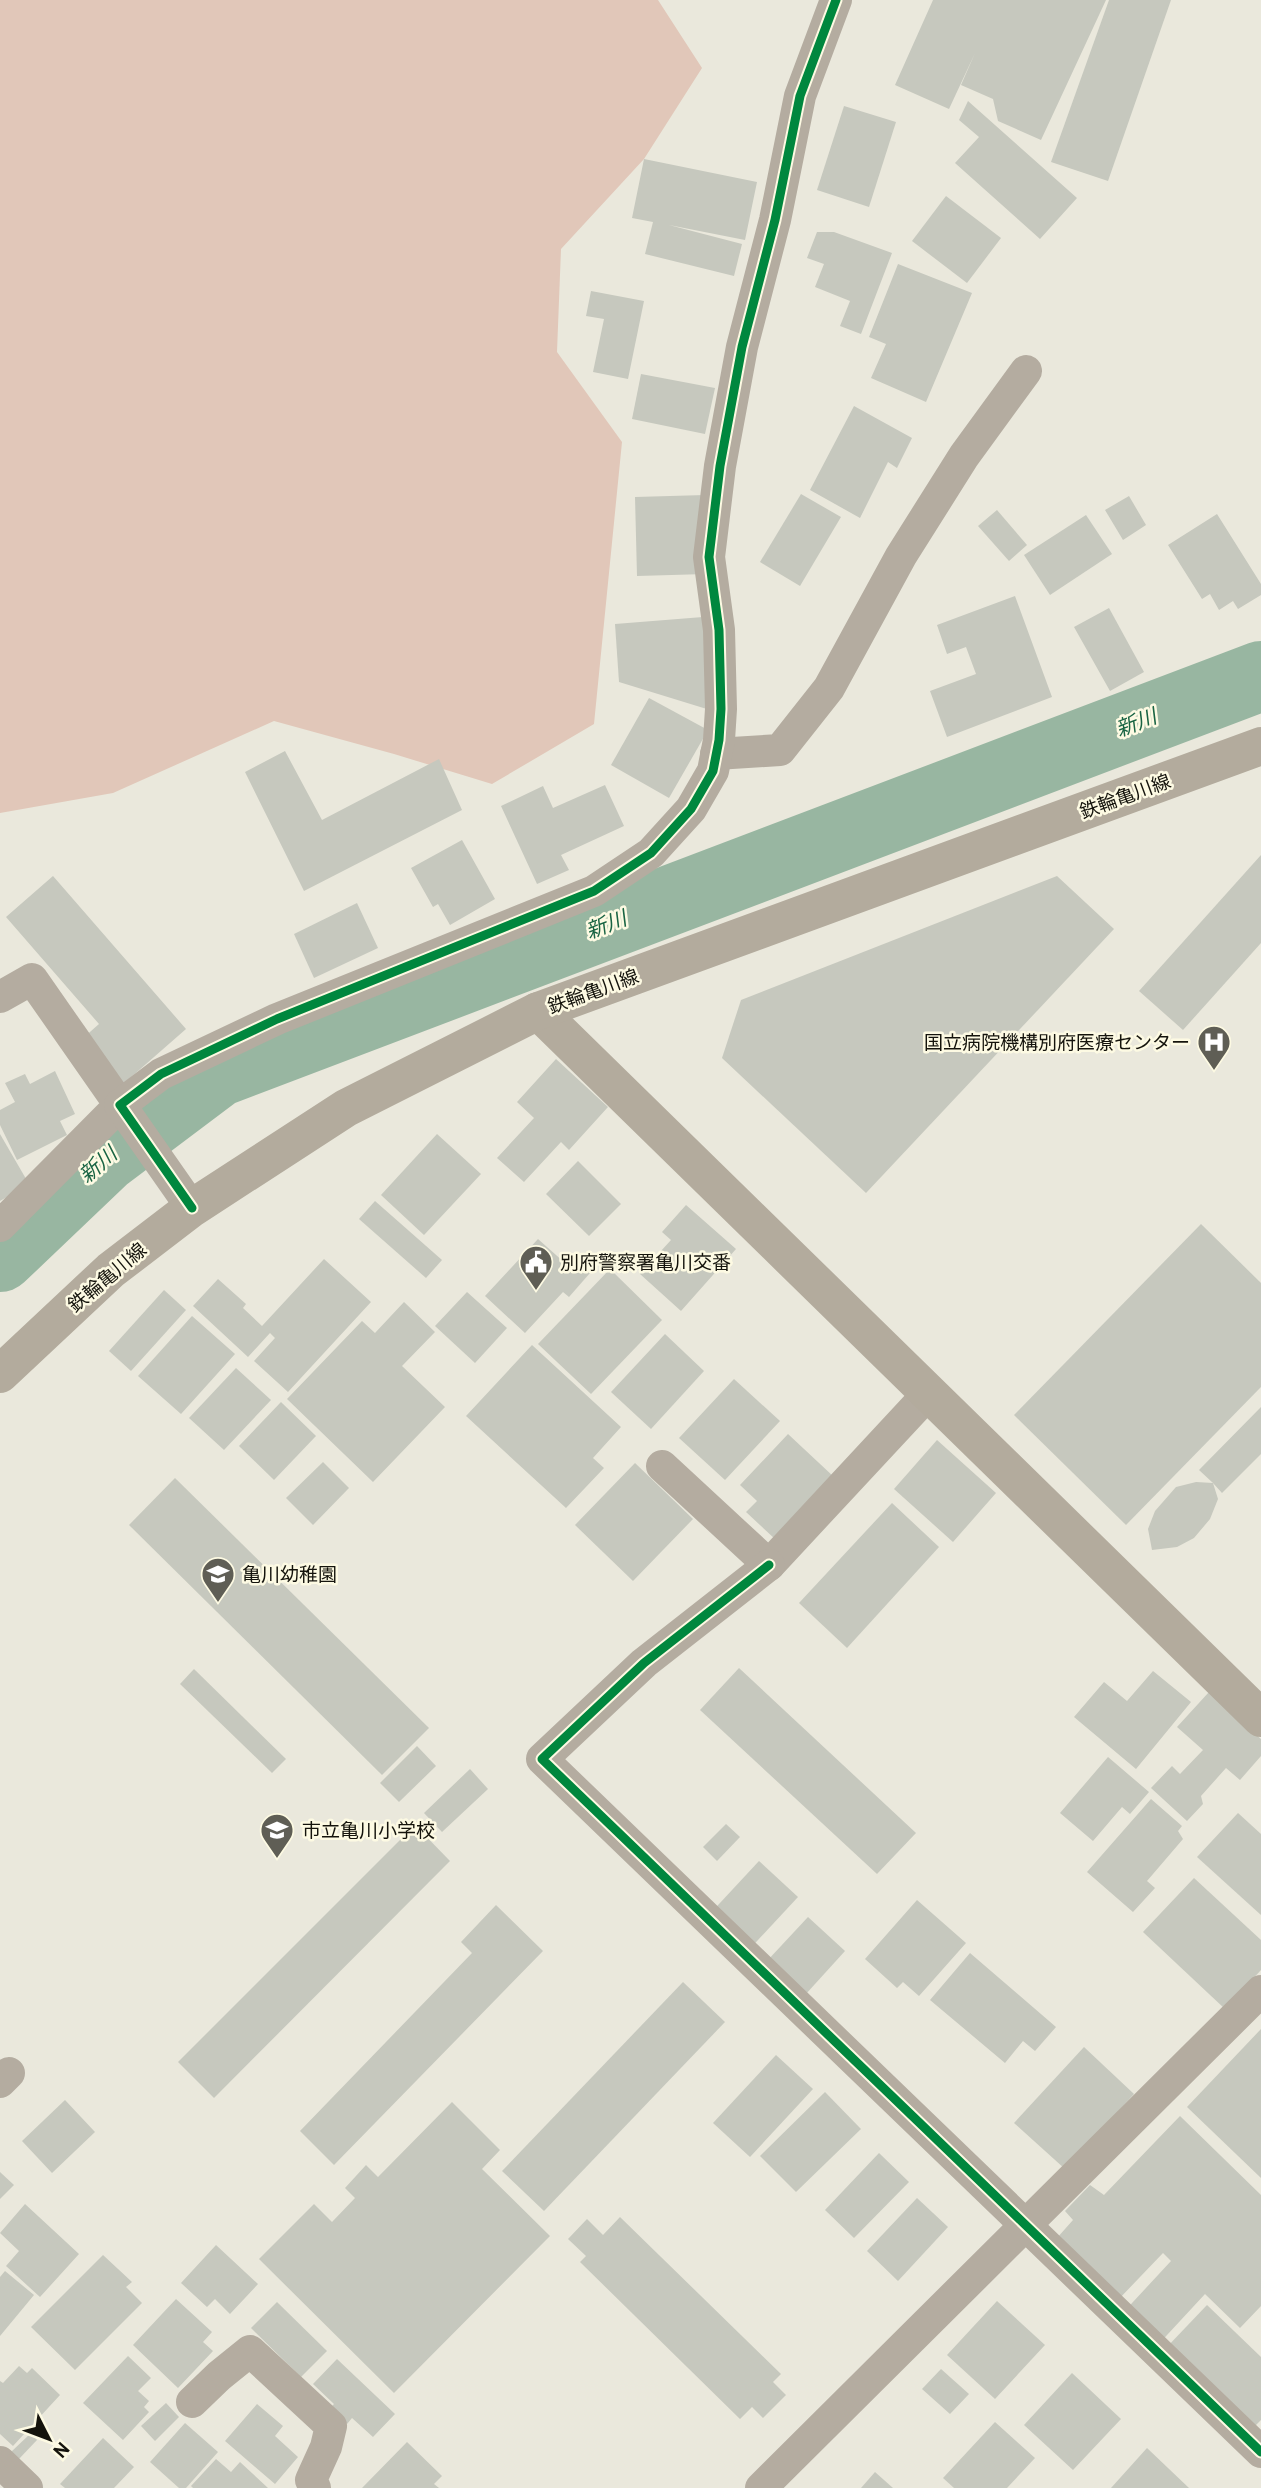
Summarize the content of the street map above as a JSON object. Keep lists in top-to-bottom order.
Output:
{
  "streets": {
    "main road": ["鉄輪亀川線"]
  },
  "water": ["新川"],
  "places": {
    "hospital": ["国立病院機構別府医療センター"],
    "public building": ["別府警察署亀川交番"],
    "school or university": ["亀川幼稚園", "市立亀川小学校"]
  },
  "north": "bottom right"
}
